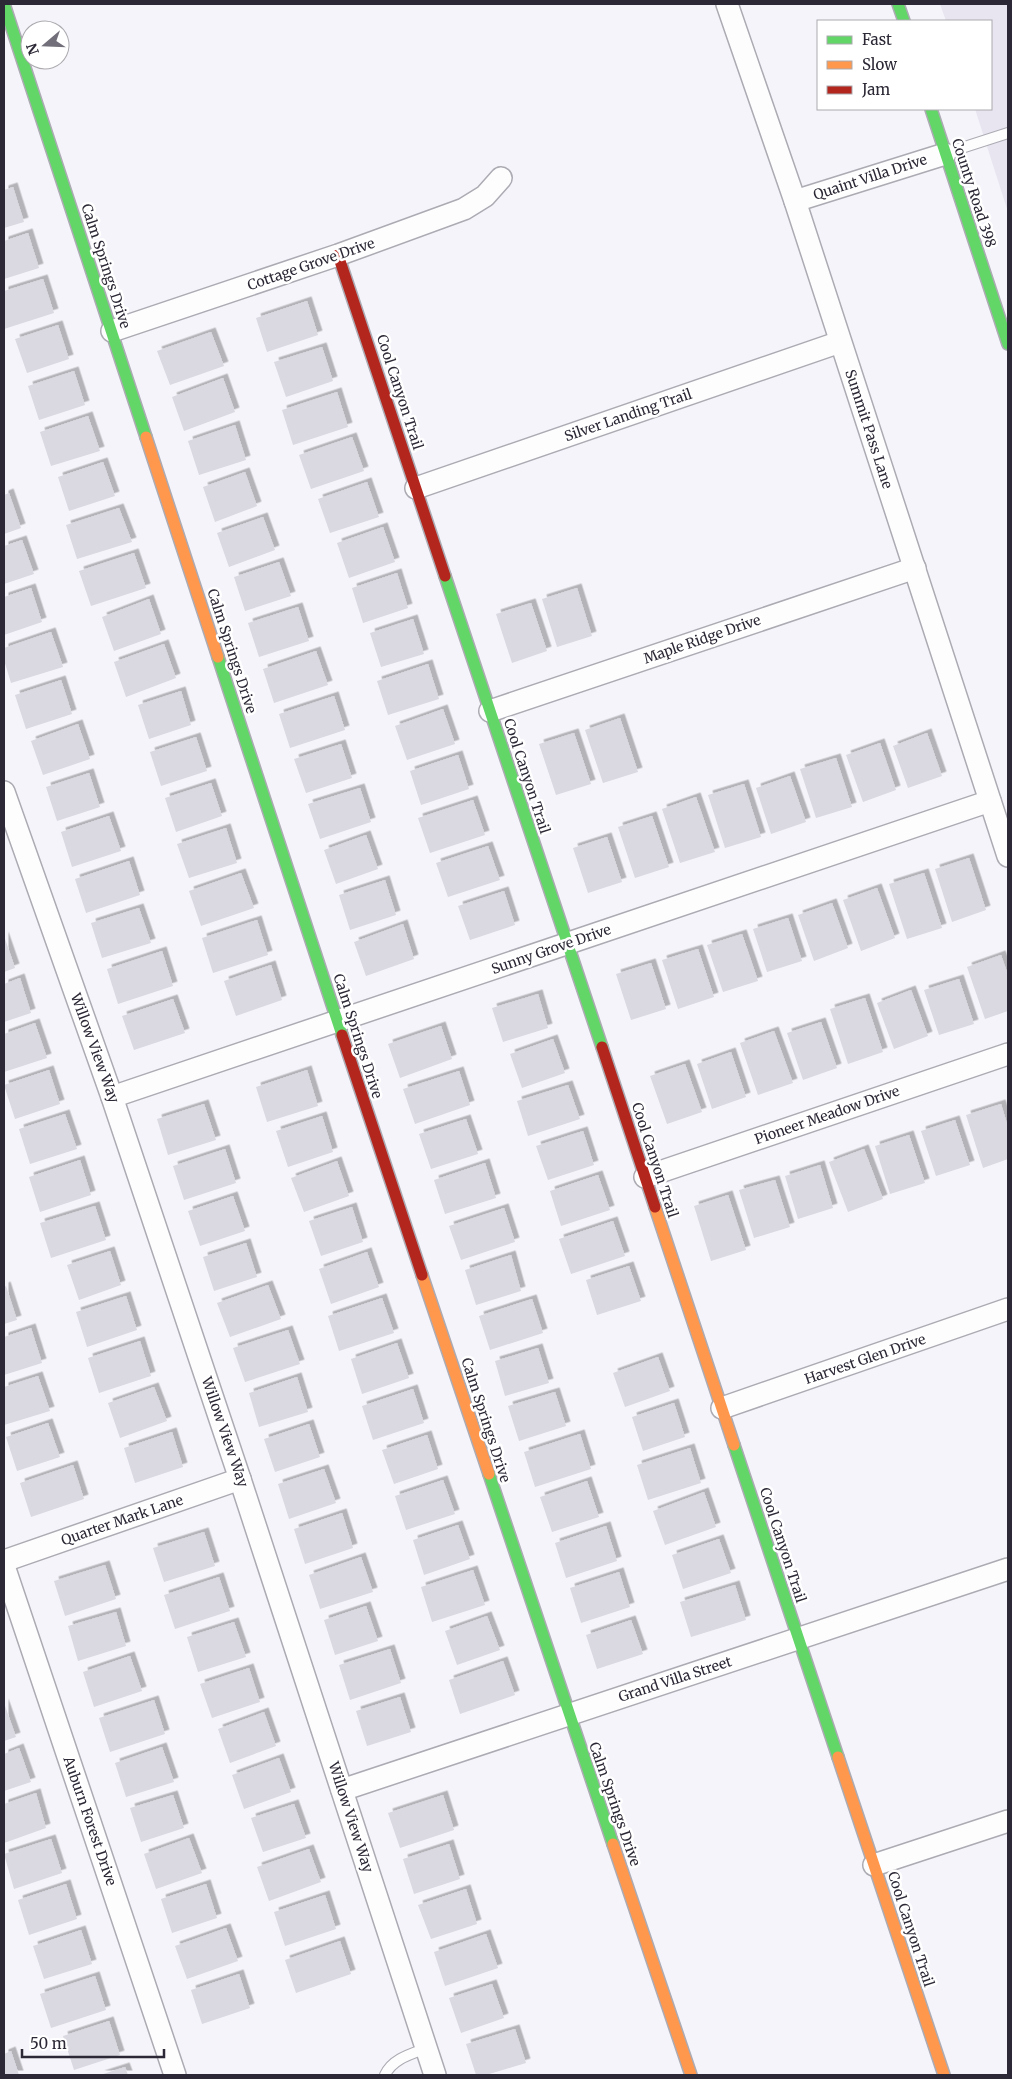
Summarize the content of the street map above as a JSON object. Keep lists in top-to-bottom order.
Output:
{
  "streets": {
    "street": [
      "Quaint Villa Drive",
      "County Road 398",
      "Cottage Grove Drive",
      "Calm Springs Drive",
      "Cool Canyon Trail",
      "Silver Landing Trail",
      "Summit Pass Lane",
      "Maple Ridge Drive",
      "Sunny Grove Drive",
      "Willow View Way",
      "Pioneer Meadow Drive",
      "Harvest Glen Drive",
      "Quarter Mark Lane",
      "Grand Villa Street",
      "Auburn Forest Drive"
    ]
  },
  "crossings": [
    ["Quaint Villa Drive", "County Road 398"],
    ["Quaint Villa Drive", "Summit Pass Lane"],
    ["Cottage Grove Drive", "Calm Springs Drive"],
    ["Cottage Grove Drive", "Cool Canyon Trail"],
    ["Calm Springs Drive", "Sunny Grove Drive"],
    ["Calm Springs Drive", "Grand Villa Street"],
    ["Cool Canyon Trail", "Silver Landing Trail"],
    ["Cool Canyon Trail", "Maple Ridge Drive"],
    ["Cool Canyon Trail", "Sunny Grove Drive"],
    ["Cool Canyon Trail", "Pioneer Meadow Drive"],
    ["Cool Canyon Trail", "Harvest Glen Drive"],
    ["Cool Canyon Trail", "Grand Villa Street"],
    ["Silver Landing Trail", "Summit Pass Lane"],
    ["Summit Pass Lane", "Maple Ridge Drive"],
    ["Summit Pass Lane", "Sunny Grove Drive"],
    ["Sunny Grove Drive", "Willow View Way"],
    ["Willow View Way", "Quarter Mark Lane"],
    ["Willow View Way", "Grand Villa Street"]
  ],
  "legend": ["Fast", "Slow", "Jam"],
  "scale_bar": "50 m",
  "north": "left"
}
